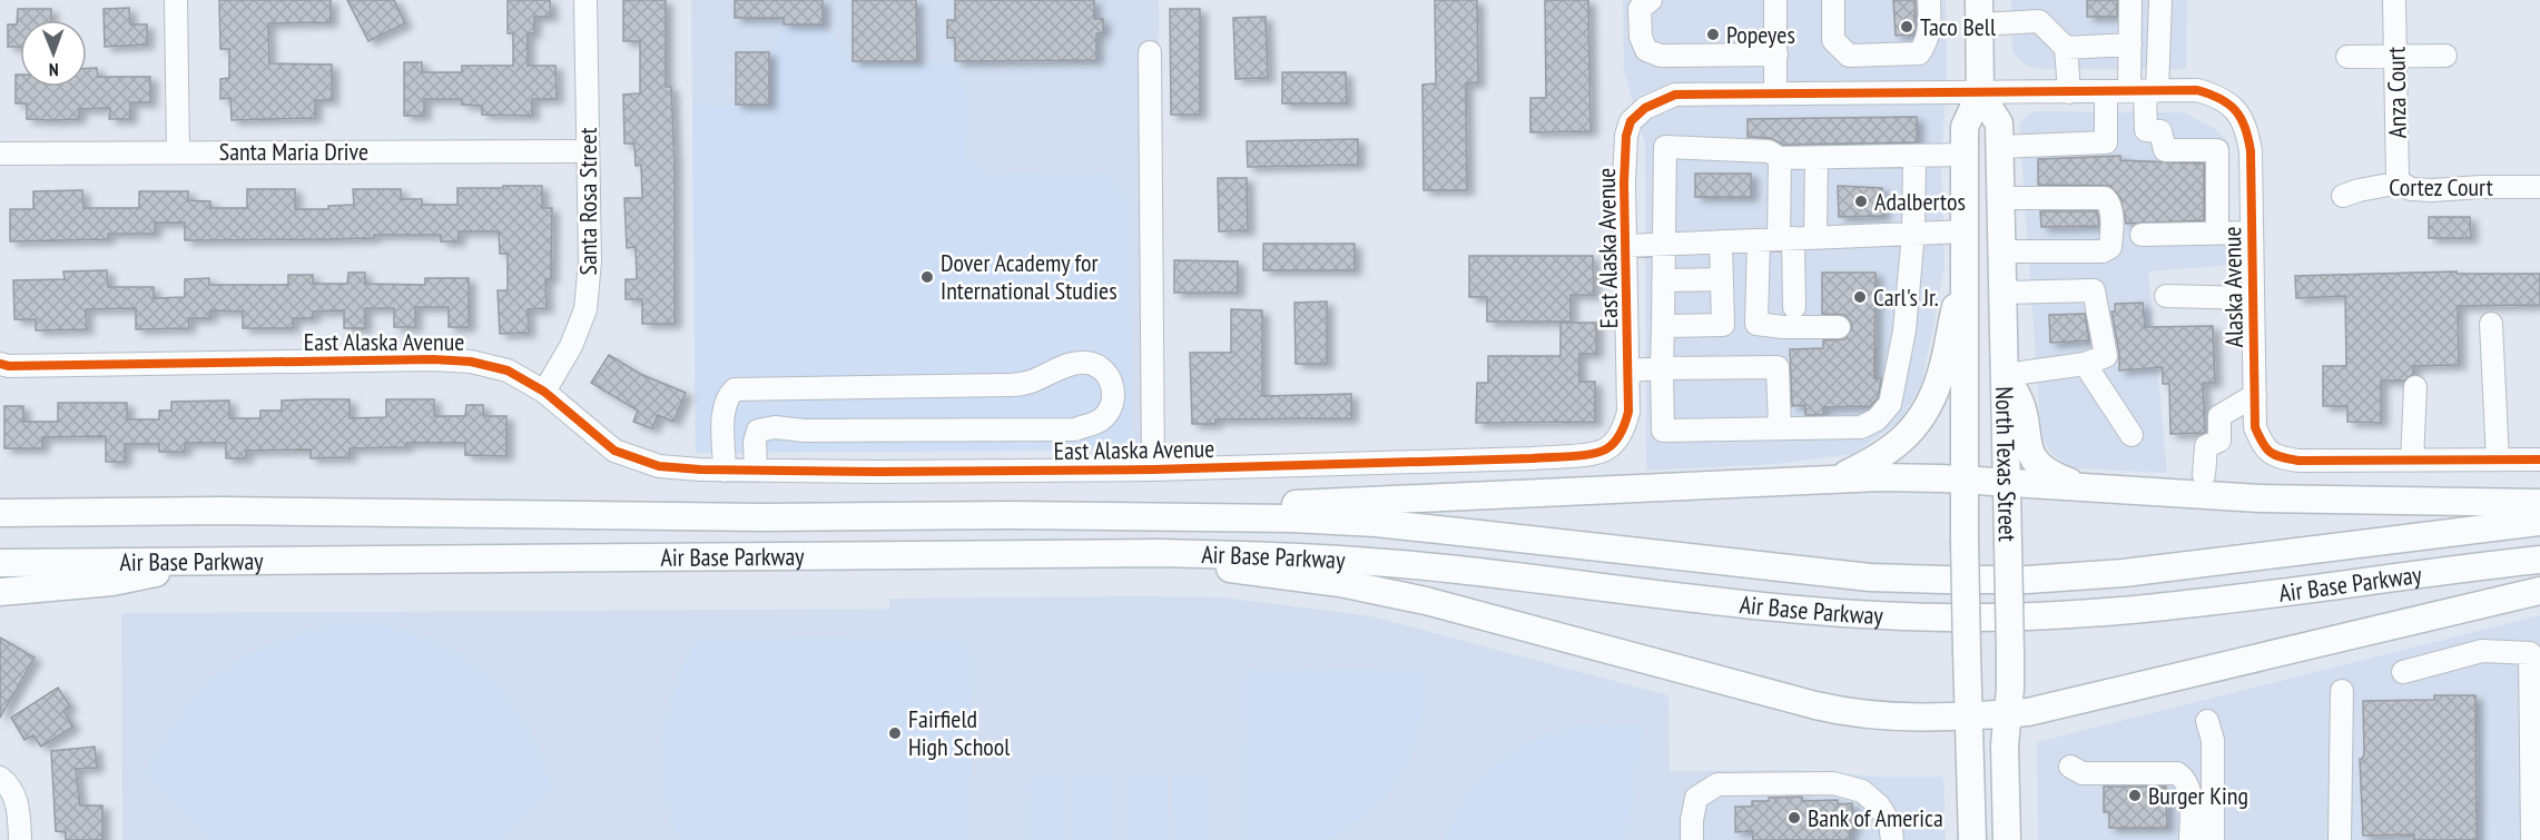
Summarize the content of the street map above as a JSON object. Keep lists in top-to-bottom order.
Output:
{
  "streets": {
    "main road": ["North Texas Street", "Air Base Parkway"],
    "street": [
      "Anza Court",
      "Santa Maria Drive",
      "Cortez Court",
      "Santa Rosa Street",
      "East Alaska Avenue",
      "Alaska Avenue"
    ]
  },
  "crossings": [
    ["Anza Court", "Cortez Court"],
    ["Santa Maria Drive", "Santa Rosa Street"],
    ["Santa Rosa Street", "East Alaska Avenue"],
    ["East Alaska Avenue", "Alaska Avenue"],
    ["East Alaska Avenue", "North Texas Street"],
    ["Alaska Avenue", "North Texas Street"]
  ],
  "places": [
    "Taco Bell",
    "Popeyes",
    "Adalbertos",
    "Dover Academy for International Studies",
    "Carl's Jr.",
    "Fairfield High School",
    "Burger King",
    "Bank of America"
  ],
  "north": "bottom"
}
